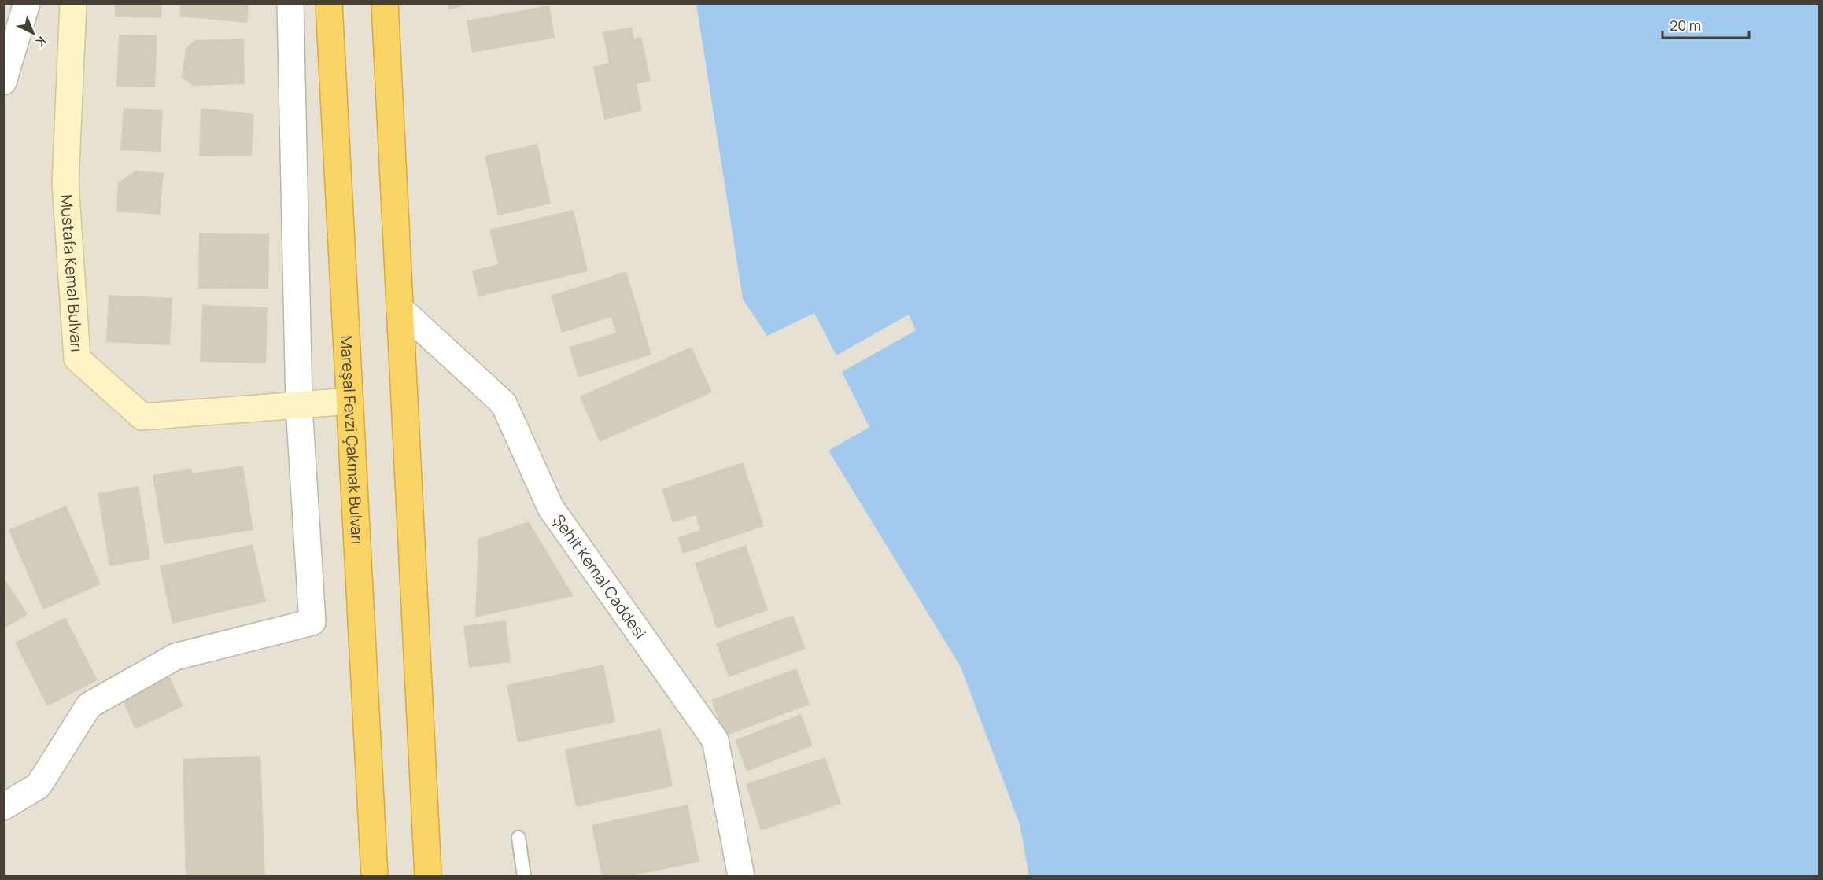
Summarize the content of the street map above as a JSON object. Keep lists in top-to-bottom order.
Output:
{
  "streets": {
    "highway": ["Mareşal Fevzi Çakmak Bulvarı"],
    "street": ["Mustafa Kemal Bulvarı", "Şehit Kemal Caddesi"]
  },
  "crossings": [
    ["Mustafa Kemal Bulvarı", "Mareşal Fevzi Çakmak Bulvarı"]
  ],
  "scale_bar": "20 m",
  "north": "bottom right"
}
